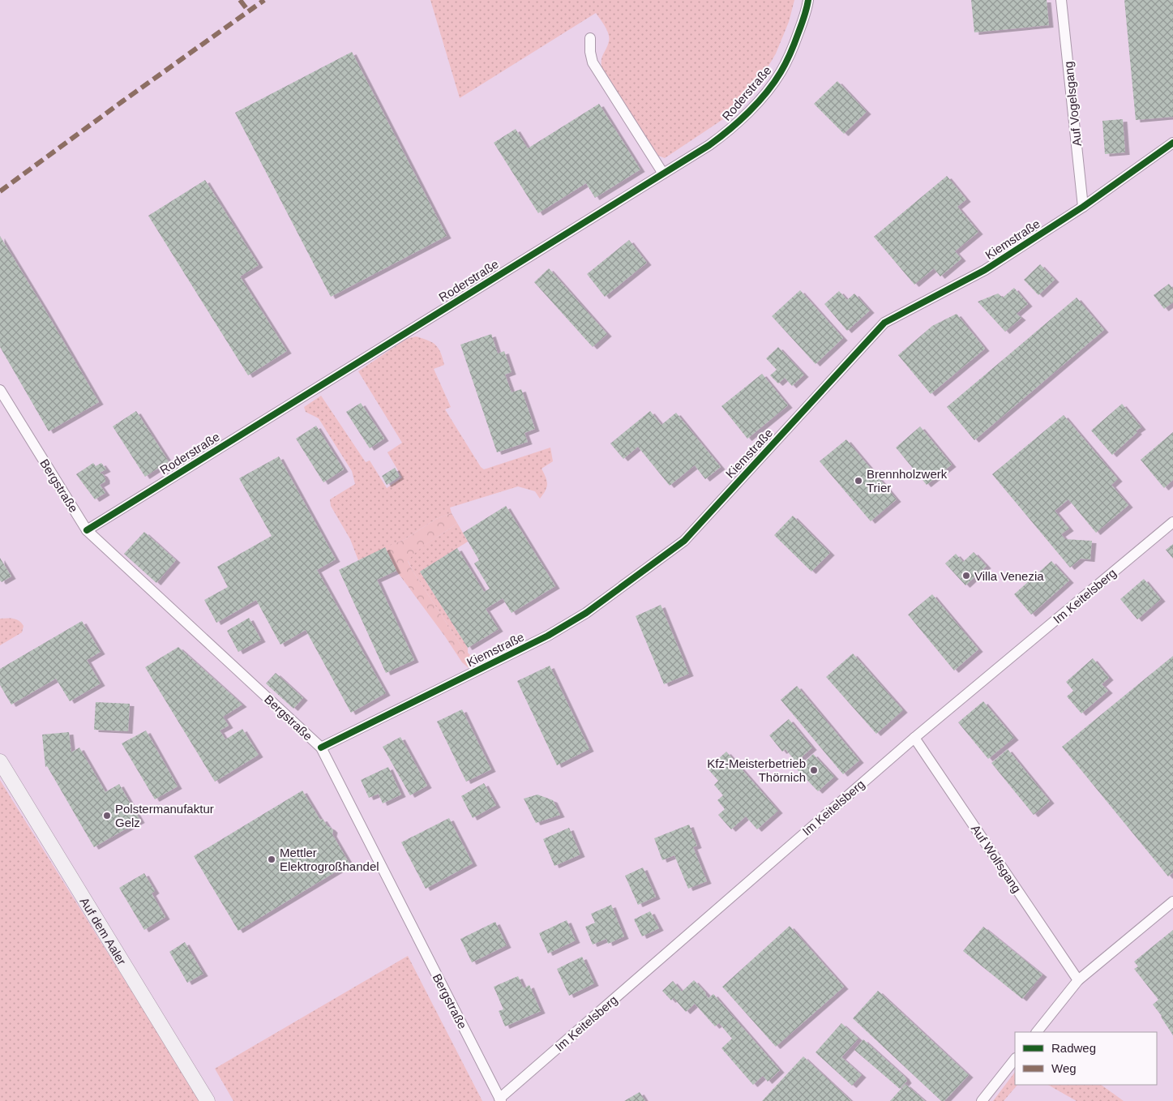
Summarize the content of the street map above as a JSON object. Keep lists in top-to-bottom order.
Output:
{
  "streets": {
    "street": [
      "Roderstraße",
      "Auf Vogelsgang",
      "Kiemstraße",
      "Bergstraße",
      "Im Keitelsberg",
      "Auf Wolfsgang",
      "Auf dem Aaler"
    ]
  },
  "crossings": [
    ["Roderstraße", "Bergstraße"],
    ["Auf Vogelsgang", "Kiemstraße"],
    ["Kiemstraße", "Bergstraße"],
    ["Bergstraße", "Im Keitelsberg"],
    ["Im Keitelsberg", "Auf Wolfsgang"]
  ],
  "places": [
    "Brennholzwerk Trier",
    "Villa Venezia",
    "Kfz-Meisterbetrieb Thörnich",
    "Polstermanufaktur Gelz",
    "Mettler Elektrogroßhandel"
  ],
  "legend": ["Radweg", "Weg"]
}
